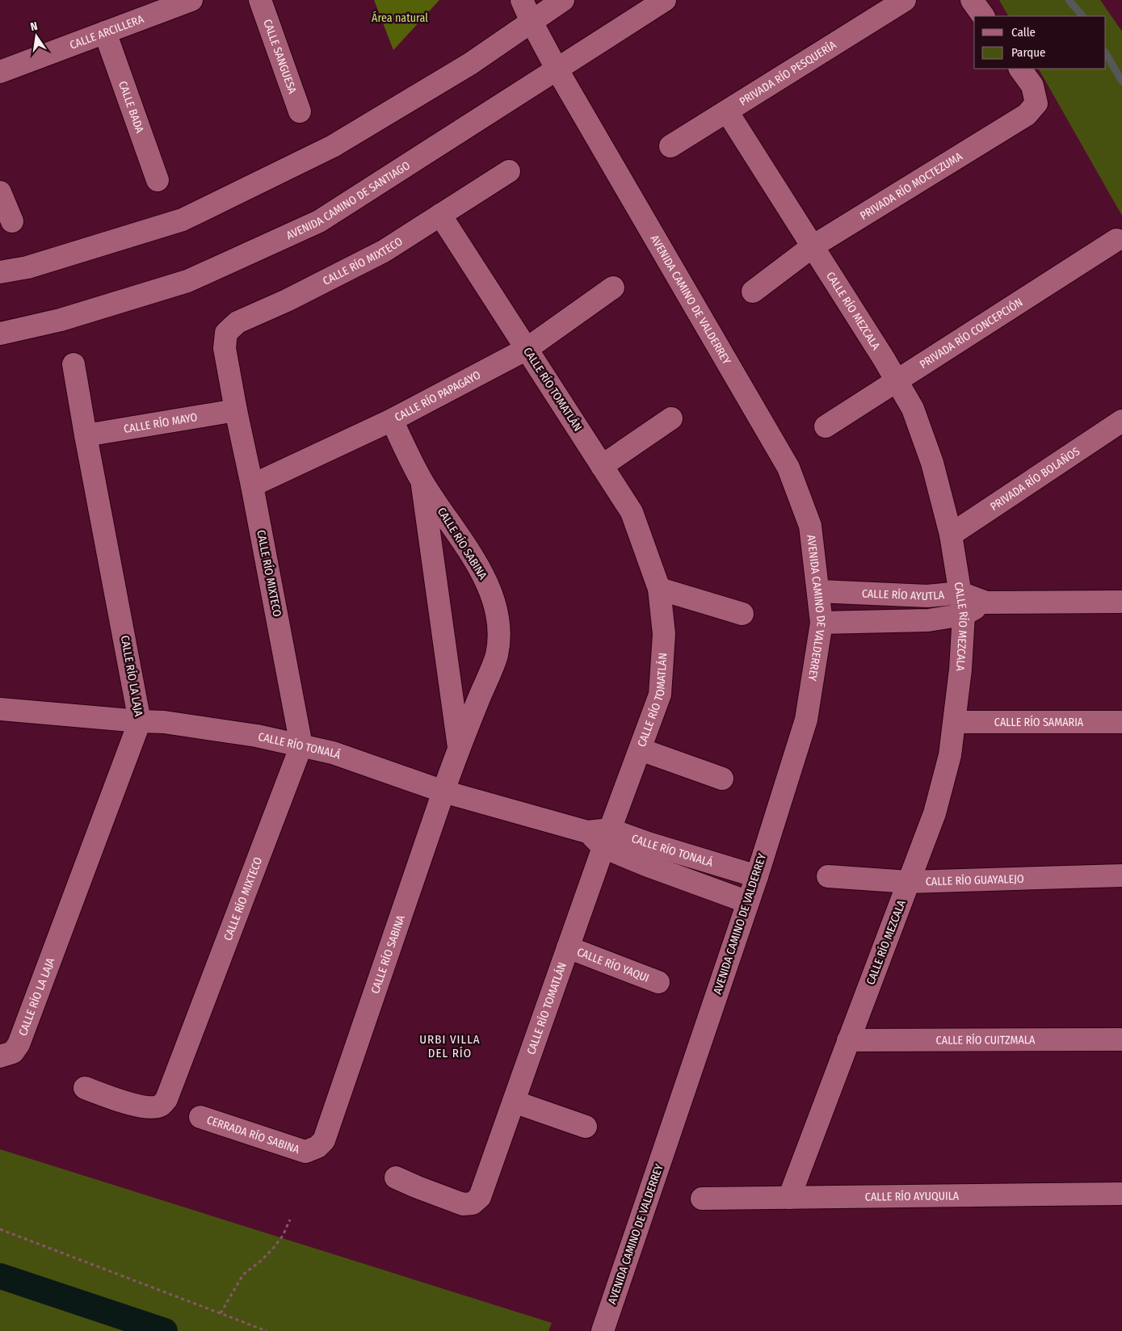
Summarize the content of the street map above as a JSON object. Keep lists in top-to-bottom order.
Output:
{
  "streets": {
    "street": [
      "CALLE ARCILLERA",
      "CALLE SANGUESA",
      "PRIVADA RÍO PESQUERÍA",
      "CALLE BADA",
      "PRIVADA RÍO MOCTEZUMA",
      "AVENIDA CAMINO DE SANTIAGO",
      "CALLE RÍO MIXTECO",
      "AVENIDA CAMINO DE VALDERREY",
      "CALLE RÍO MEZCALA",
      "PRIVADA RÍO CONCEPCIÓN",
      "CALLE RÍO TOMATLÁN",
      "CALLE RÍO PAPAGAYO",
      "CALLE RÍO MAYO",
      "PRIVADA RÍO BOLAÑOS",
      "CALLE RÍO SABINA",
      "CALLE RÍO AYUTLA",
      "CALLE RÍO LA LAJA",
      "CALLE RÍO SAMARIA",
      "CALLE RÍO TONALÁ",
      "CALLE RÍO GUAYALEJO",
      "CALLE RÍO YAQUI",
      "CALLE RÍO CUITZMALA",
      "CERRADA RÍO SABINA",
      "CALLE RÍO AYUQUILA"
    ]
  },
  "crossings": [
    ["CALLE ARCILLERA", "CALLE BADA"],
    ["PRIVADA RÍO PESQUERÍA", "CALLE RÍO MEZCALA"],
    ["PRIVADA RÍO MOCTEZUMA", "CALLE RÍO MEZCALA"],
    ["AVENIDA CAMINO DE SANTIAGO", "AVENIDA CAMINO DE VALDERREY"],
    ["CALLE RÍO MIXTECO", "CALLE RÍO TOMATLÁN"],
    ["CALLE RÍO MIXTECO", "CALLE RÍO PAPAGAYO"],
    ["CALLE RÍO MIXTECO", "CALLE RÍO MAYO"],
    ["CALLE RÍO MIXTECO", "CALLE RÍO TONALÁ"],
    ["AVENIDA CAMINO DE VALDERREY", "CALLE RÍO AYUTLA"],
    ["AVENIDA CAMINO DE VALDERREY", "CALLE RÍO TONALÁ"],
    ["CALLE RÍO MEZCALA", "PRIVADA RÍO CONCEPCIÓN"],
    ["CALLE RÍO MEZCALA", "PRIVADA RÍO BOLAÑOS"],
    ["CALLE RÍO MEZCALA", "CALLE RÍO AYUTLA"],
    ["CALLE RÍO MEZCALA", "CALLE RÍO SAMARIA"],
    ["CALLE RÍO MEZCALA", "CALLE RÍO GUAYALEJO"],
    ["CALLE RÍO MEZCALA", "CALLE RÍO CUITZMALA"],
    ["CALLE RÍO MEZCALA", "CALLE RÍO AYUQUILA"],
    ["CALLE RÍO TOMATLÁN", "CALLE RÍO PAPAGAYO"],
    ["CALLE RÍO TOMATLÁN", "CALLE RÍO TONALÁ"],
    ["CALLE RÍO TOMATLÁN", "CALLE RÍO YAQUI"],
    ["CALLE RÍO PAPAGAYO", "CALLE RÍO SABINA"],
    ["CALLE RÍO MAYO", "CALLE RÍO LA LAJA"],
    ["CALLE RÍO SABINA", "CALLE RÍO TONALÁ"],
    ["CALLE RÍO SABINA", "CERRADA RÍO SABINA"],
    ["CALLE RÍO LA LAJA", "CALLE RÍO TONALÁ"]
  ],
  "districts": ["URBI VILLA DEL RÍO"],
  "parks": ["Área natural"],
  "legend": ["Calle", "Parque"],
  "north": "top"
}
